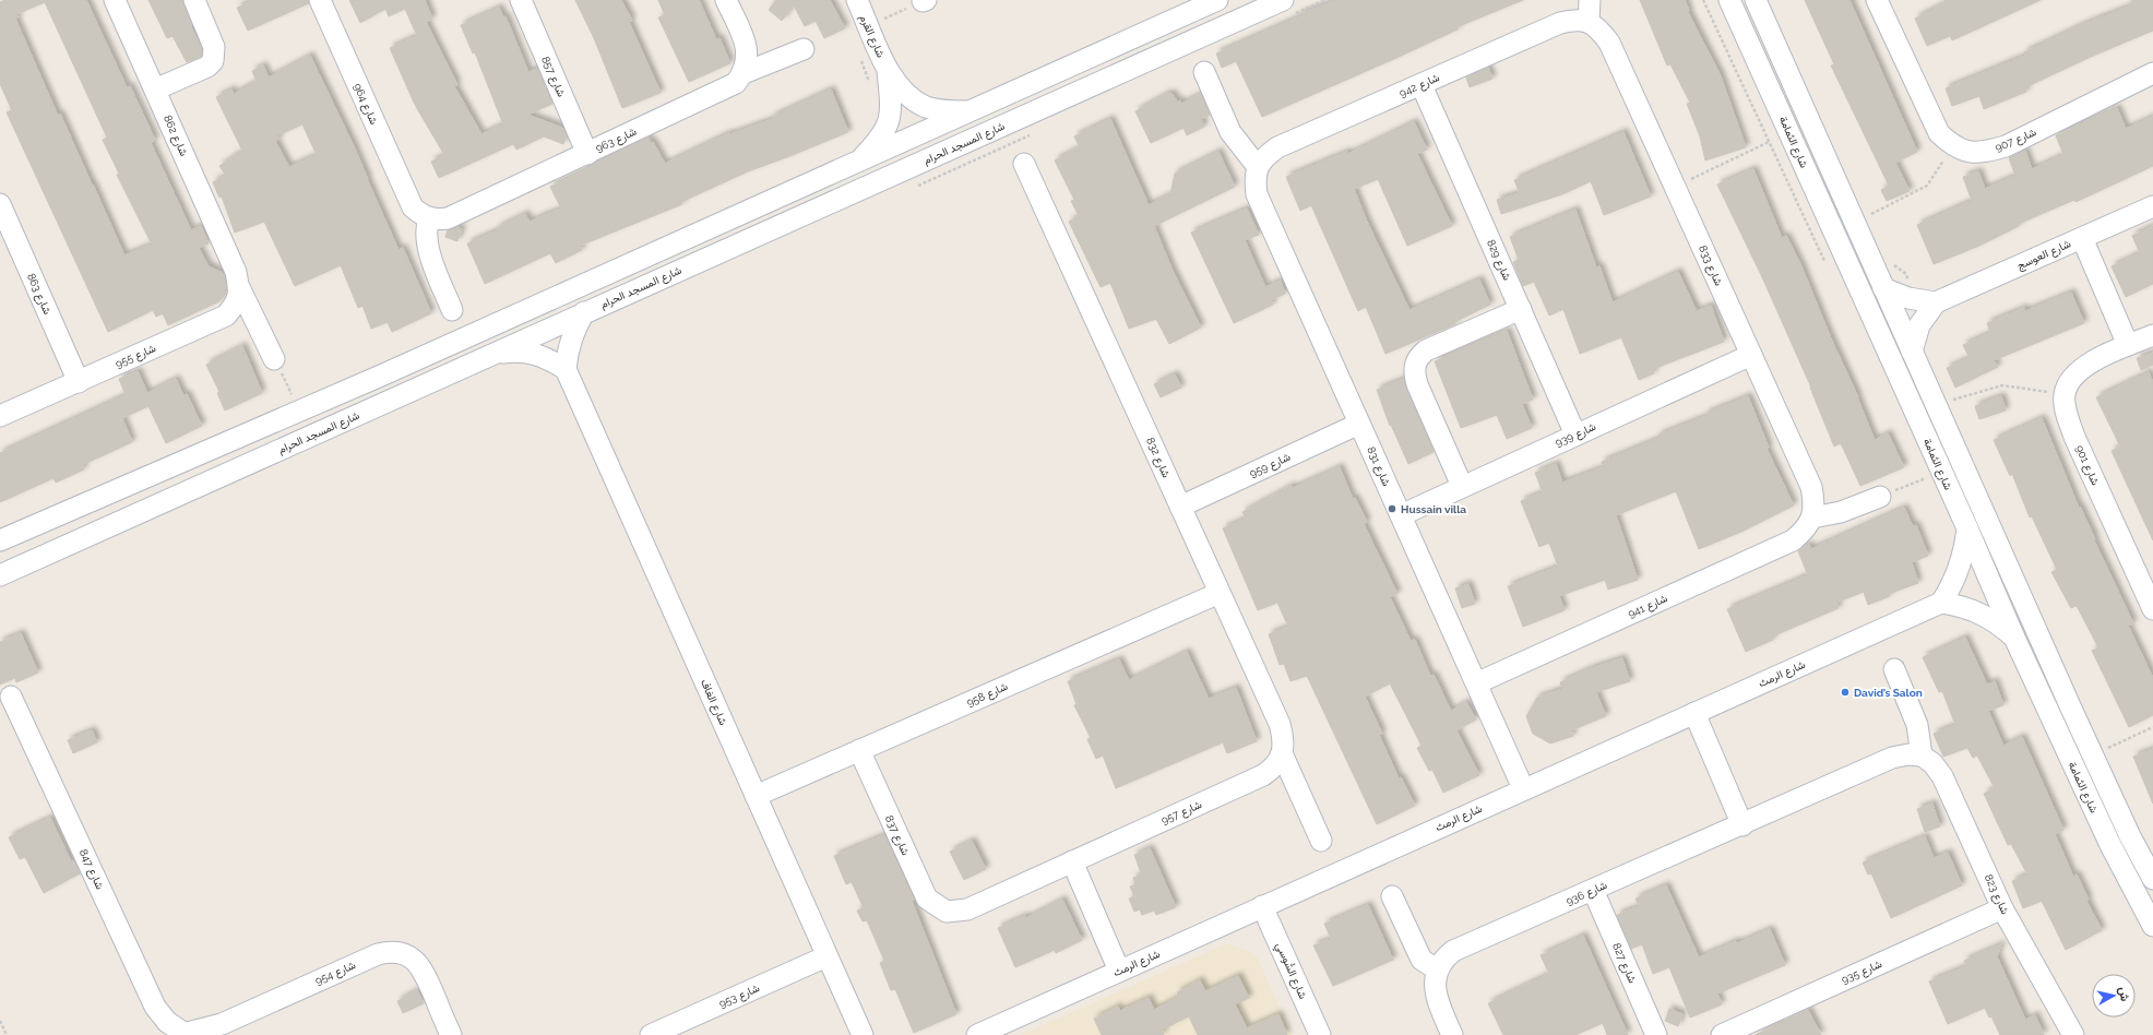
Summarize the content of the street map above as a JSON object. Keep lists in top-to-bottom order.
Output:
{
  "streets": {
    "street": [
      "شارع القرم",
      "شارع 857",
      "شارع 942",
      "شارع 964",
      "شارع 862",
      "شارع 963",
      "شارع 907",
      "شارع الثمامة",
      "شارع المسجد الحرام",
      "شارع العوسج",
      "شارع 829",
      "شارع 833",
      "شارع 863",
      "شارع 955",
      "شارع 939",
      "شارع 832",
      "شارع 959",
      "شارع 901",
      "شارع 831",
      "شارع 941",
      "شارع الرمث",
      "شارع 958",
      "شارع الغاف",
      "شارع 957",
      "شارع 837",
      "شارع 847",
      "شارع 936",
      "شارع 823",
      "شارع 827",
      "شارع السُّوسي",
      "شارع 935",
      "شارع 954",
      "شارع 953"
    ]
  },
  "crossings": [
    ["شارع 857", "شارع 963"],
    ["شارع 942", "شارع 829"],
    ["شارع 942", "شارع 833"],
    ["شارع 942", "شارع 831"],
    ["شارع 964", "شارع 963"],
    ["شارع 862", "شارع 955"],
    ["شارع 829", "شارع 939"],
    ["شارع 833", "شارع 939"],
    ["شارع 833", "شارع 941"],
    ["شارع 863", "شارع 955"],
    ["شارع 939", "شارع 831"],
    ["شارع 832", "شارع 959"],
    ["شارع 832", "شارع 958"],
    ["شارع 832", "شارع 957"],
    ["شارع 959", "شارع 831"],
    ["شارع 831", "شارع 941"],
    ["شارع 831", "شارع الرمث"],
    ["شارع الرمث", "شارع السُّوسي"],
    ["شارع 958", "شارع الغاف"],
    ["شارع 958", "شارع 837"],
    ["شارع الغاف", "شارع 953"],
    ["شارع 957", "شارع 837"],
    ["شارع 847", "شارع 954"],
    ["شارع 936", "شارع 823"],
    ["شارع 936", "شارع 827"],
    ["شارع 823", "شارع 935"]
  ],
  "places": ["Hussain villa", "David’s Salon"],
  "north": "right"
}
